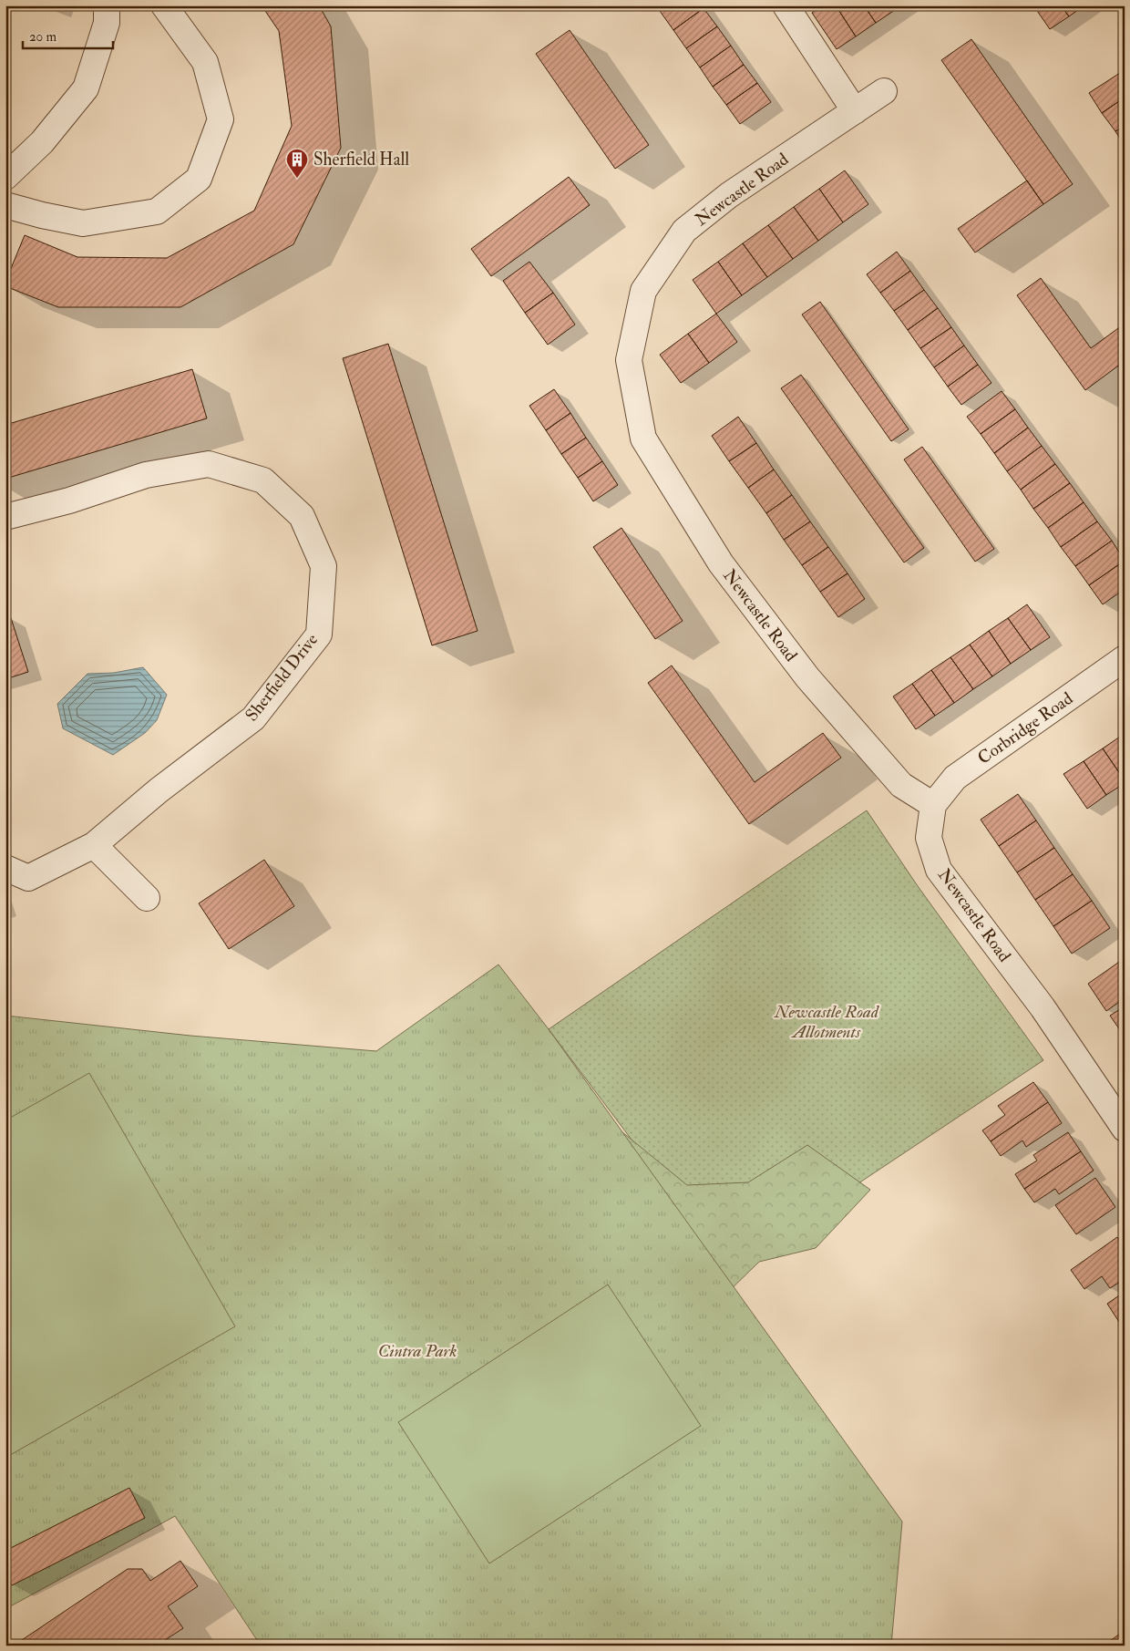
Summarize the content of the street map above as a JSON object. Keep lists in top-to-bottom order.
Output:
{
  "streets": {
    "street": ["Newcastle Road", "Sherfield Drive", "Corbridge Road"]
  },
  "crossings": [
    ["Newcastle Road", "Corbridge Road"]
  ],
  "parks": ["Newcastle Road Allotments", "Cintra Park"],
  "places": {
    "building": ["Sherfield Hall"]
  },
  "scale_bar": "20 m"
}
